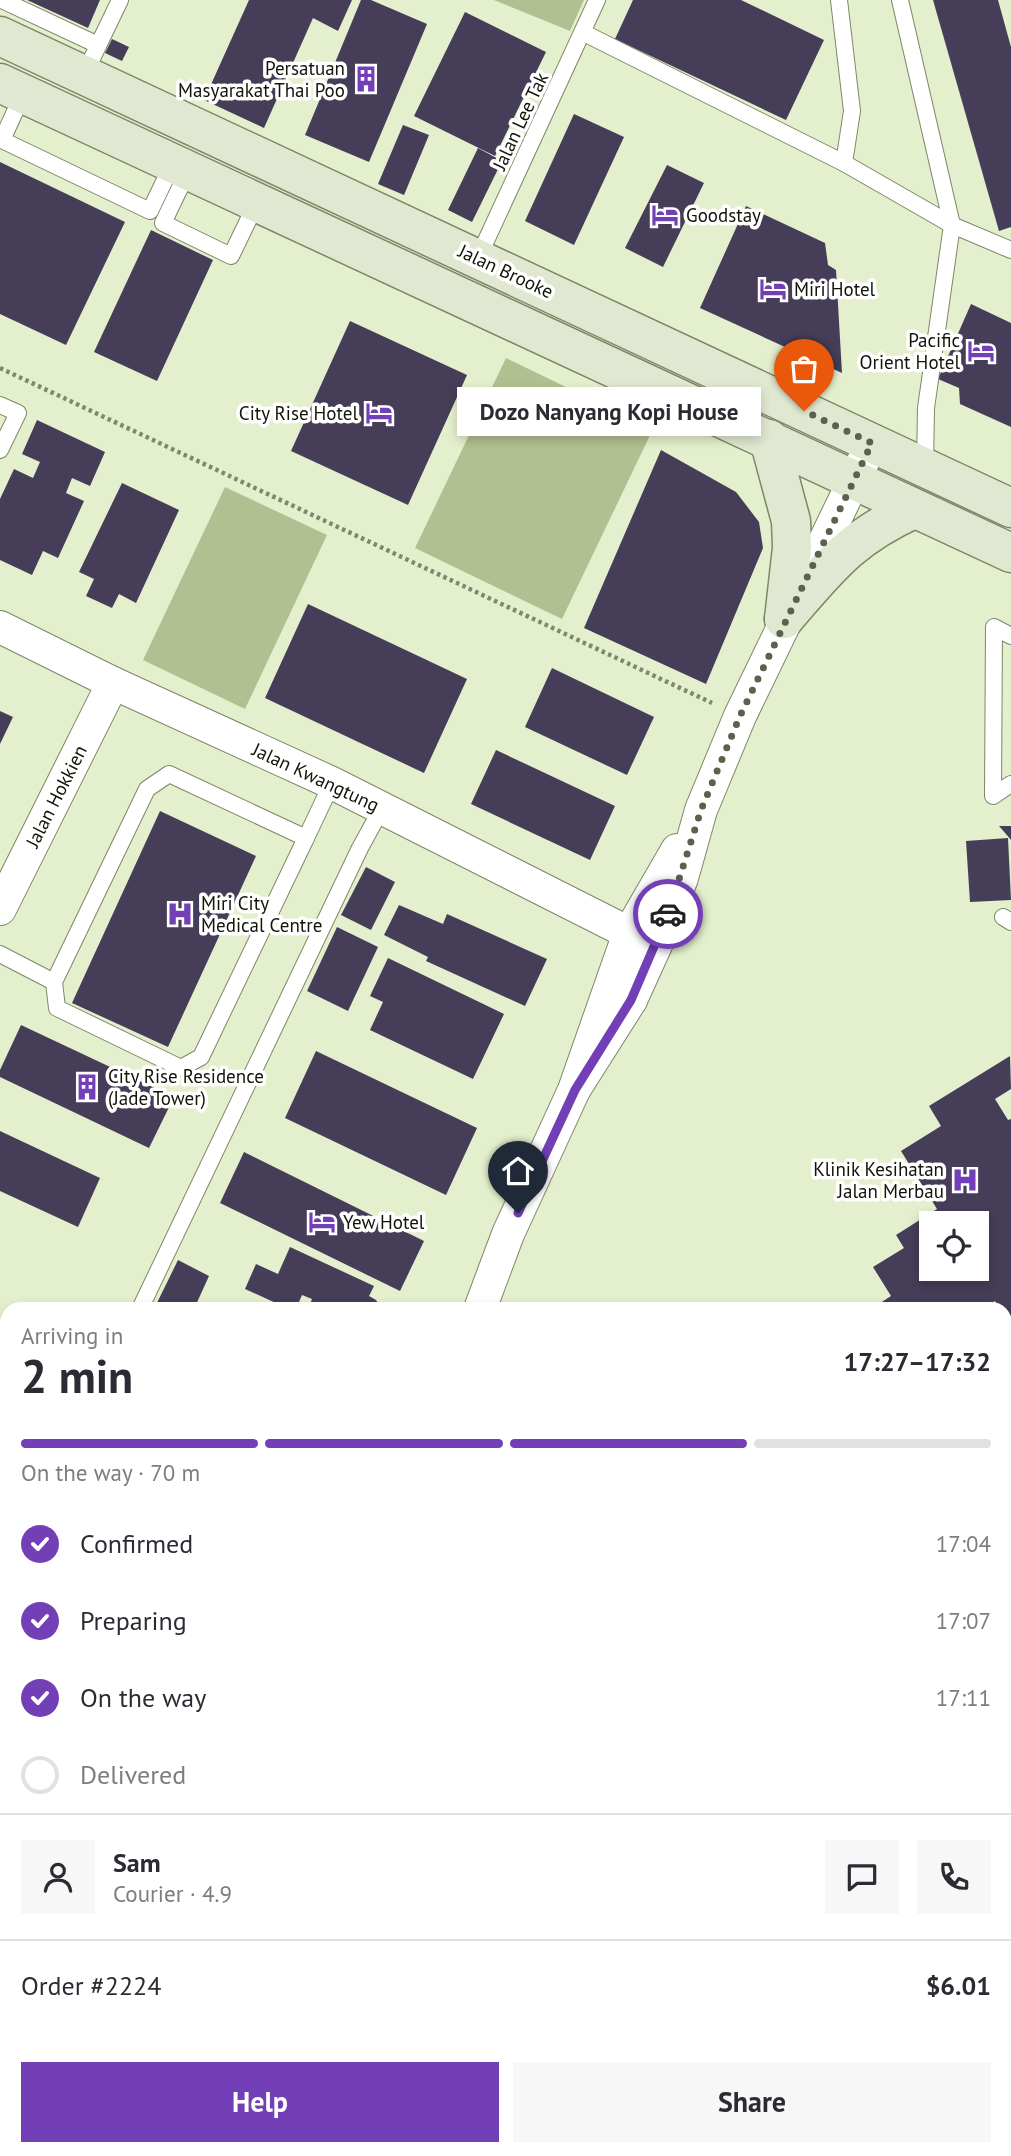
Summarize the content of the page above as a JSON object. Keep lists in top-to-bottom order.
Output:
{
  "streets": {
    "main road": ["Jalan Brooke"],
    "street": ["Jalan Kwangtung", "Jalan Hokkien"],
    "lane": ["Jalan Lee Tak"]
  },
  "crossings": [
    ["Jalan Lee Tak", "Jalan Brooke"],
    ["Jalan Kwangtung", "Jalan Hokkien"]
  ],
  "places": {
    "building": ["Persatuan Masyarakat Thai Poo", "City Rise Residence (Jade Tower)"],
    "hotel": [
      "Goodstay",
      "Miri Hotel",
      "Pacific Orient Hotel",
      "City Rise Hotel",
      "Yew Hotel"
    ],
    "other": ["Dozo Nanyang Kopi House"],
    "hospital": ["Miri City Medical Centre", "Klinik Kesihatan Jalan Merbau"]
  },
  "page": {
    "bubble": "Dozo Nanyang Kopi House",
    "heading": ["2 min", "Arriving in", "17:27–17:32"],
    "panel": [
      "Sam",
      "Courier · 4.9",
      "Order #2224",
      "$6.01"
    ],
    "bar": "On the way · 70 m",
    "list": [
      ["Confirmed", "17:04"],
      ["Preparing", "17:07"],
      ["On the way", "17:11"],
      "Delivered"
    ],
    "buttons": ["Help", "Share"]
  }
}
